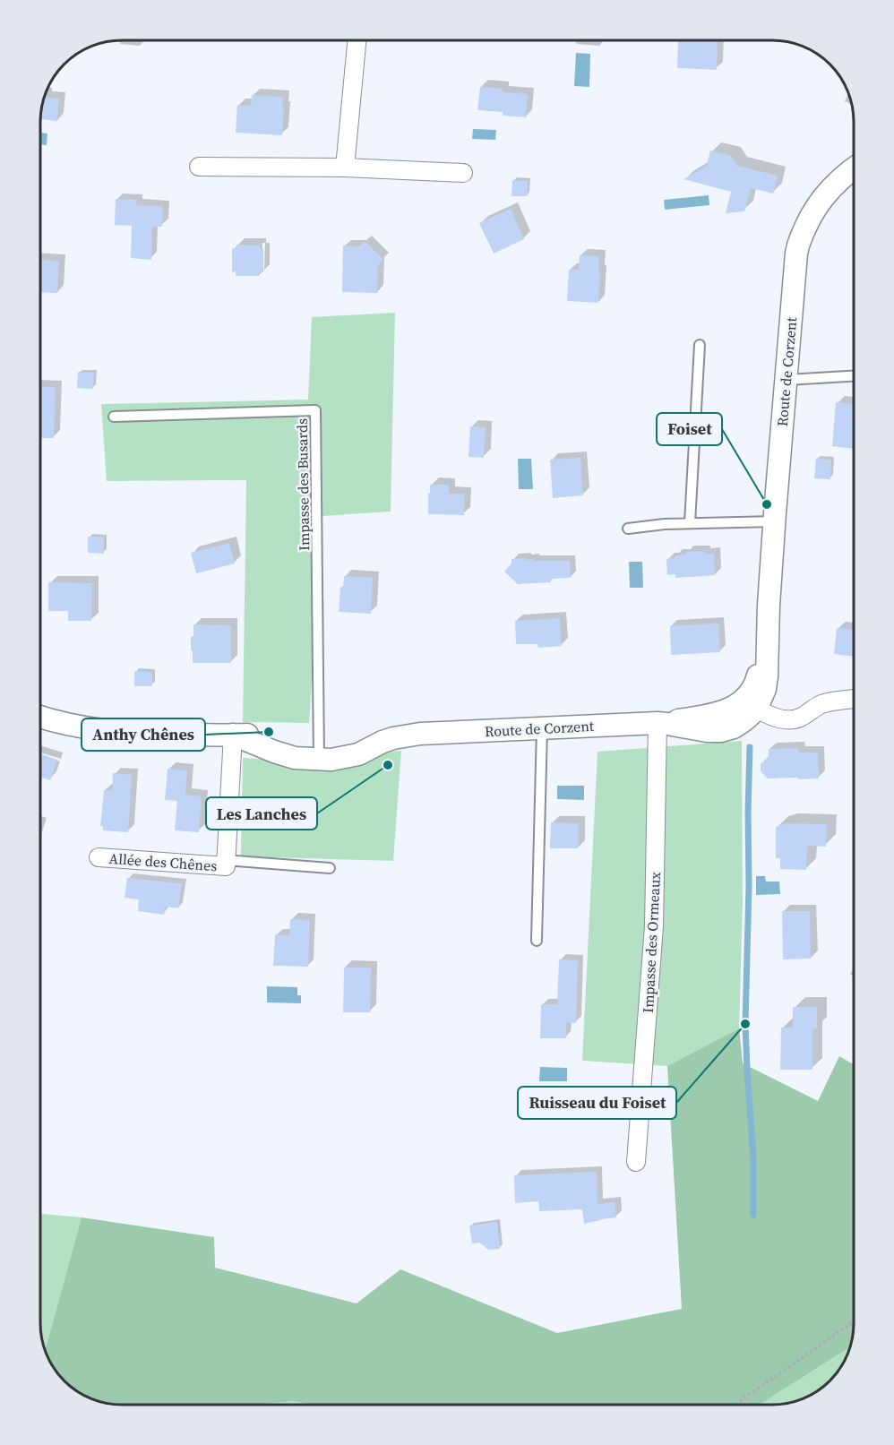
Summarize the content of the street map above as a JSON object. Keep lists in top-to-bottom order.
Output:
{
  "streets": {
    "street": ["Route de Corzent", "Allée des Chênes", "Impasse des Ormeaux"],
    "lane": ["Impasse des Busards"]
  },
  "crossings": [
    ["Route de Corzent", "Impasse des Busards"],
    ["Route de Corzent", "Allée des Chênes"],
    ["Route de Corzent", "Impasse des Ormeaux"]
  ],
  "places": [
    "Foiset",
    "Anthy Chênes",
    "Les Lanches",
    "Ruisseau du Foiset"
  ]
}
